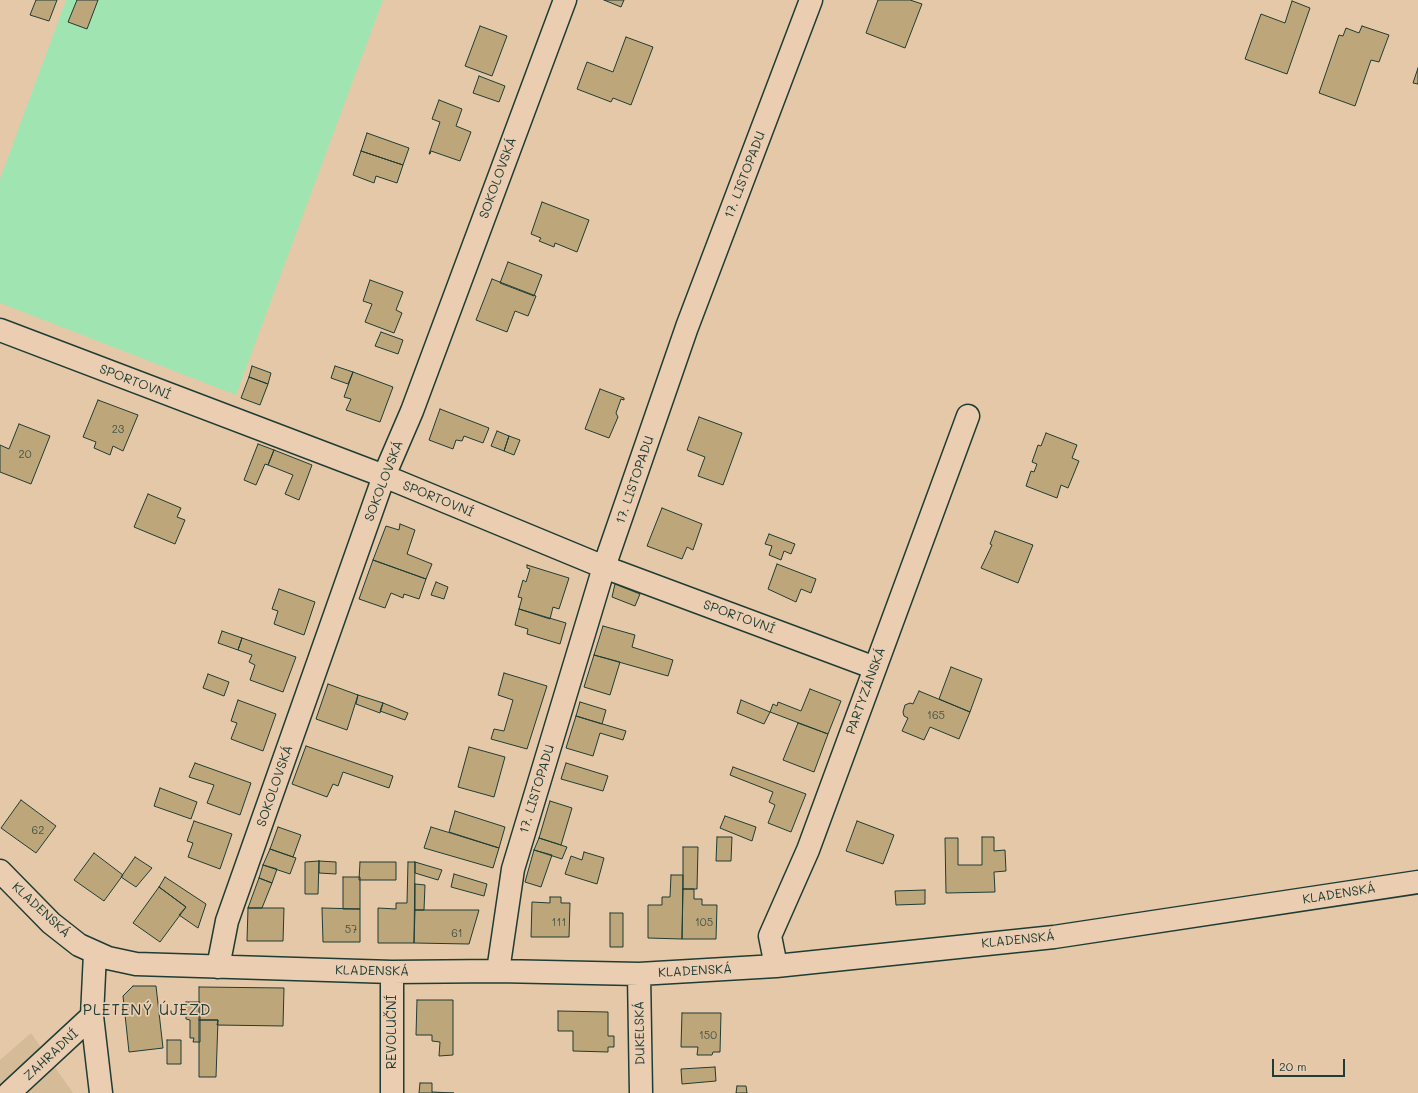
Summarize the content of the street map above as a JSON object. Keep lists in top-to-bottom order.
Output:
{
  "streets": {
    "street": [
      "17. LISTOPADU",
      "SOKOLOVSKÁ",
      "SPORTOVNÍ",
      "PARTYZÁNSKÁ",
      "KLADENSKÁ",
      "REVOLUČNÍ",
      "DUKELSKÁ",
      "ZAHRADNÍ"
    ]
  },
  "crossings": [
    ["17. LISTOPADU", "SPORTOVNÍ"],
    ["17. LISTOPADU", "KLADENSKÁ"],
    ["SOKOLOVSKÁ", "SPORTOVNÍ"],
    ["SOKOLOVSKÁ", "KLADENSKÁ"],
    ["SPORTOVNÍ", "PARTYZÁNSKÁ"],
    ["PARTYZÁNSKÁ", "KLADENSKÁ"],
    ["KLADENSKÁ", "REVOLUČNÍ"],
    ["KLADENSKÁ", "DUKELSKÁ"],
    ["KLADENSKÁ", "ZAHRADNÍ"]
  ],
  "districts": ["PLETENÝ ÚJEZD"],
  "house_numbers": [
    "23",
    "20",
    "165",
    "62",
    "111",
    "105",
    "57",
    "61",
    "150"
  ],
  "scale_bar": "20 m"
}
